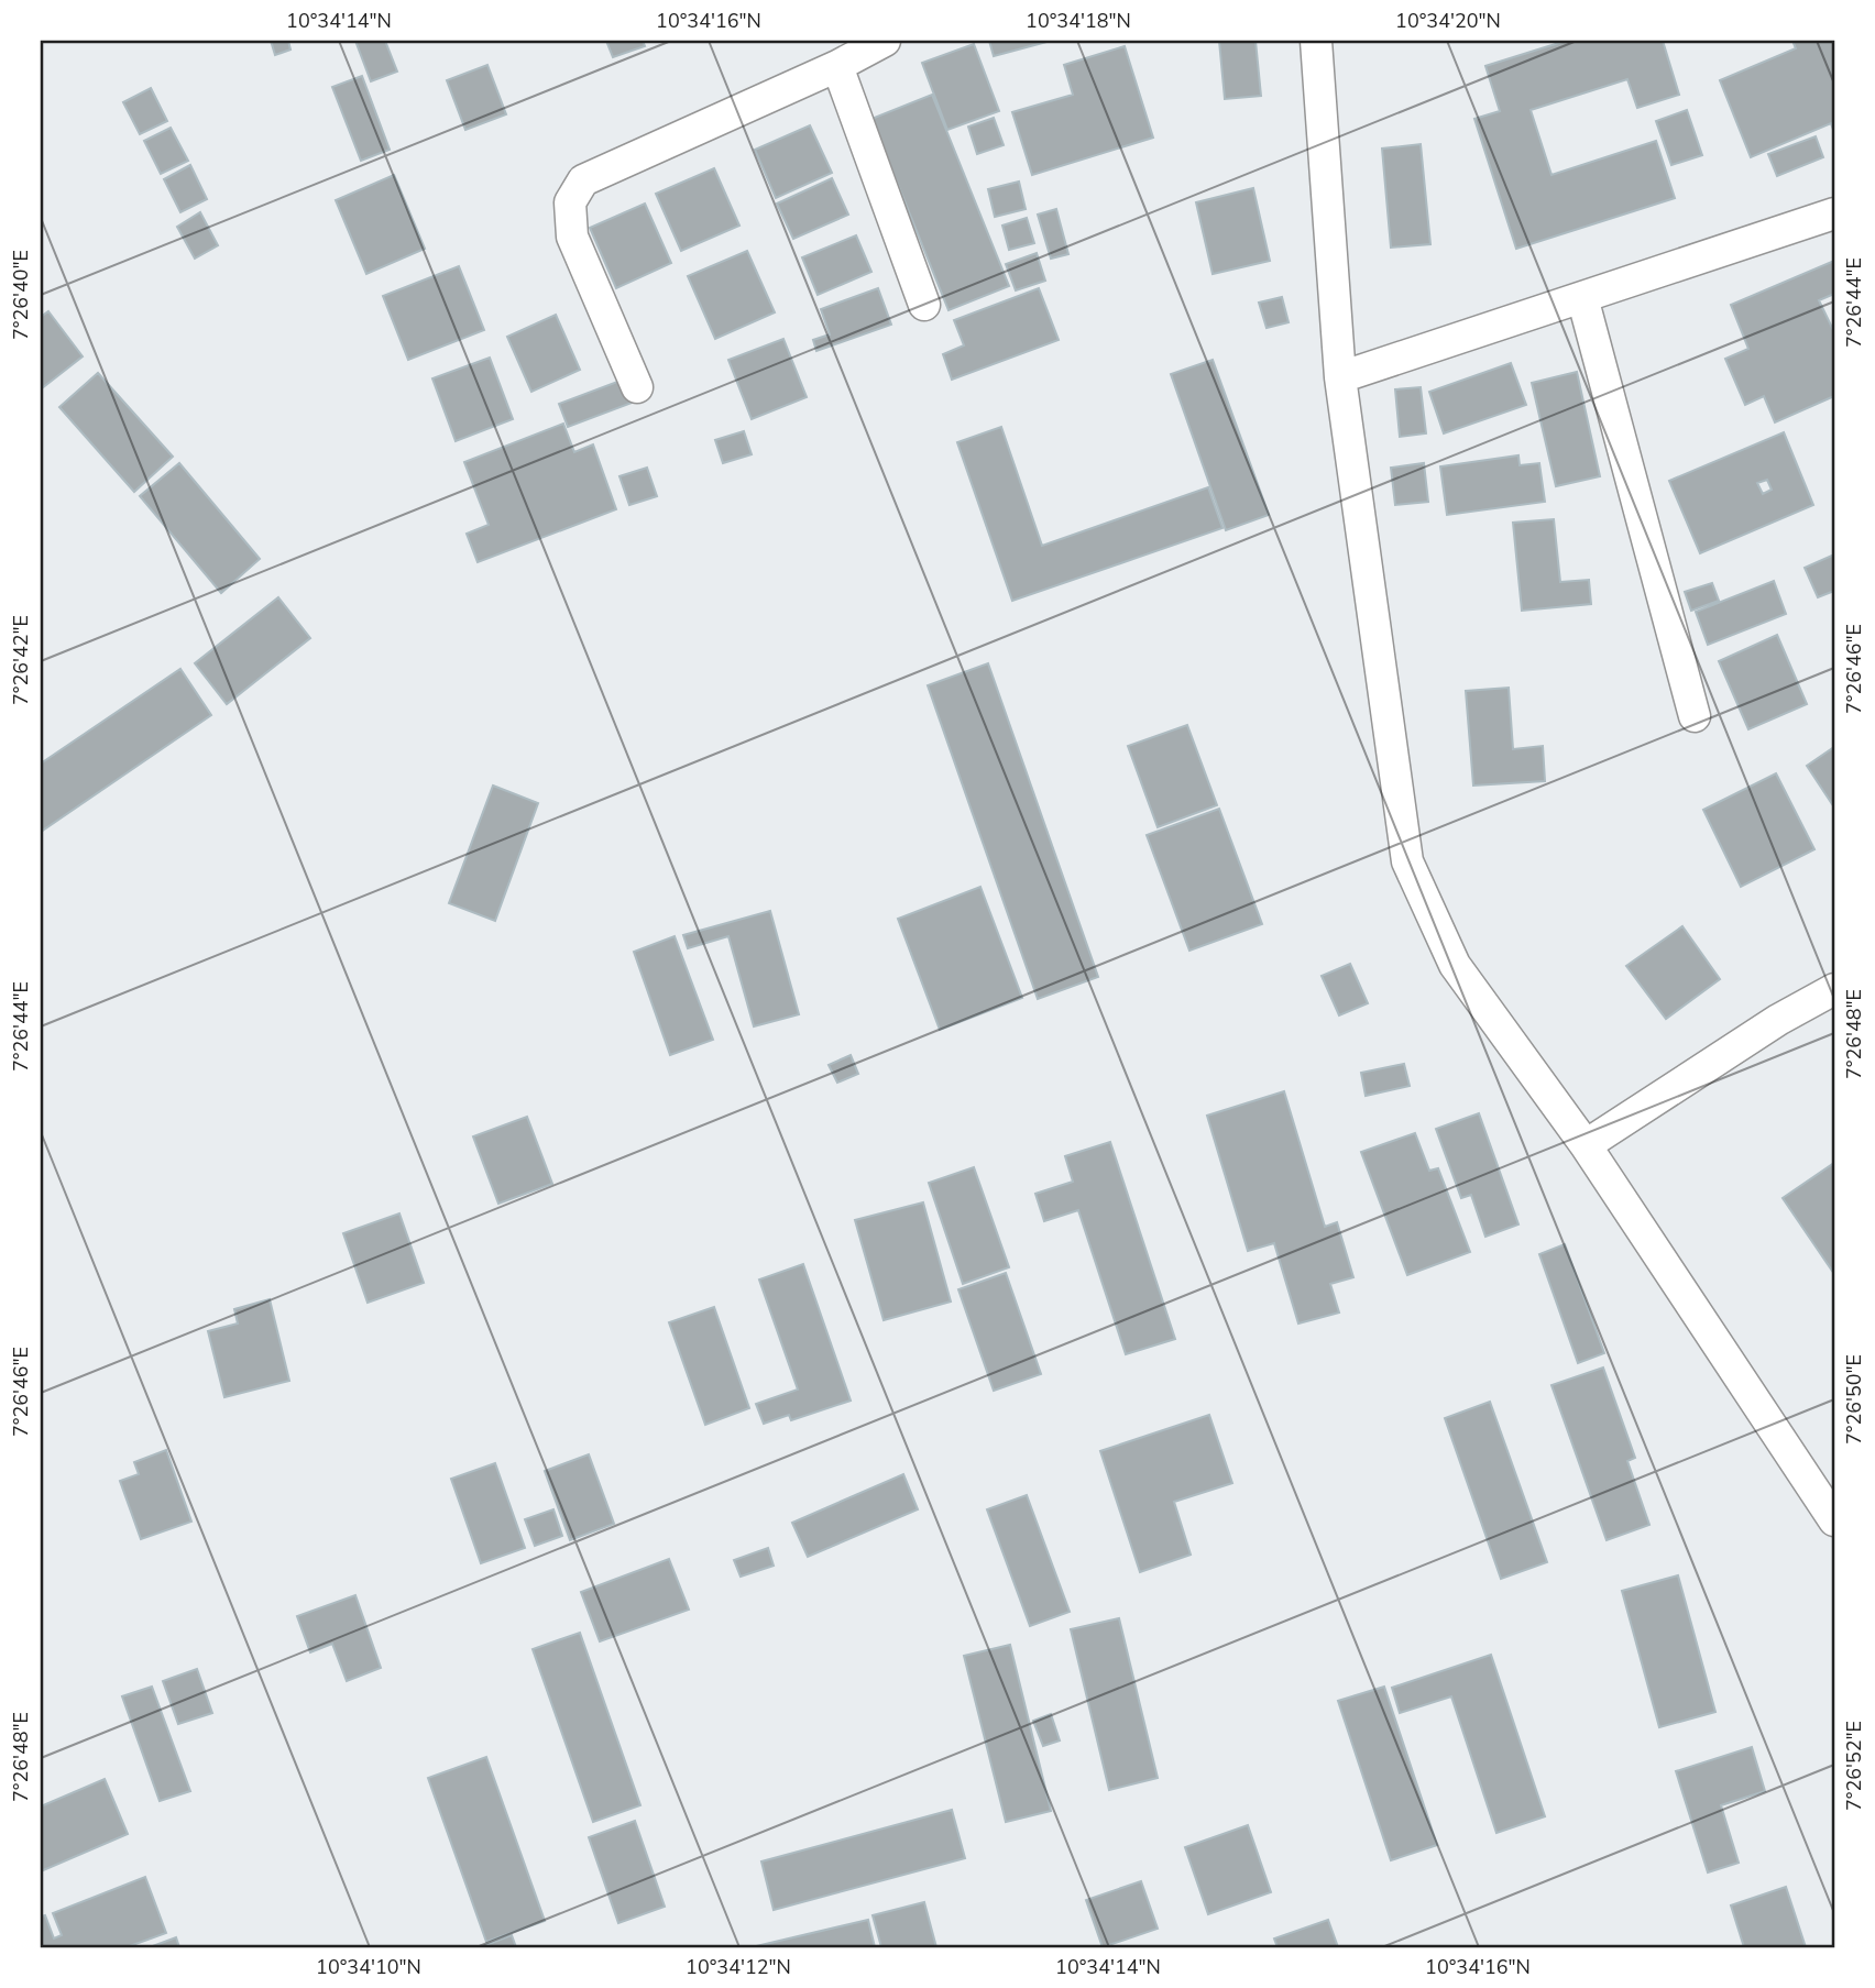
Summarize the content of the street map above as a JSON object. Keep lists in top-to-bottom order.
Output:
{
  "coordinates": [
    "10°34'14\"N",
    "10°34'16\"N",
    "10°34'18\"N",
    "10°34'20\"N",
    "7°26'40\"E",
    "7°26'44\"E",
    "7°26'42\"E",
    "7°26'46\"E",
    "7°26'48\"E",
    "7°26'50\"E",
    "7°26'52\"E",
    "10°34'10\"N",
    "10°34'12\"N"
  ]
}
